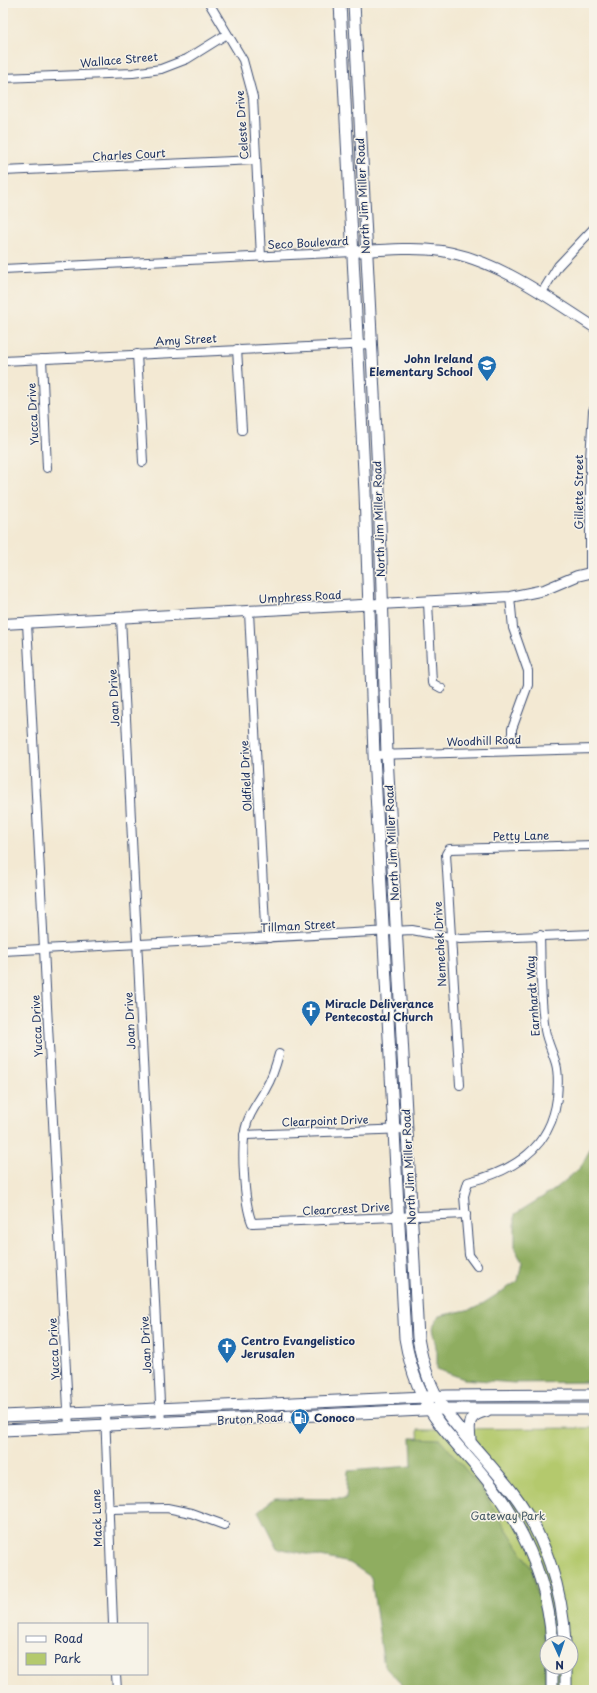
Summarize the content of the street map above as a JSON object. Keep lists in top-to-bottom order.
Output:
{
  "streets": {
    "main road": ["North Jim Miller Road", "Bruton Road"],
    "street": [
      "Wallace Street",
      "Celeste Drive",
      "Charles Court",
      "Seco Boulevard",
      "Amy Street",
      "Yucca Drive",
      "Gillette Street",
      "Umphress Road",
      "Joan Drive",
      "Woodhill Road",
      "Oldfield Drive",
      "Petty Lane",
      "Tillman Street",
      "Nemechek Drive",
      "Earnhardt Way",
      "Clearpoint Drive",
      "Clearcrest Drive",
      "Mack Lane"
    ]
  },
  "crossings": [
    ["Wallace Street", "Celeste Drive"],
    ["Celeste Drive", "Charles Court"],
    ["Celeste Drive", "Seco Boulevard"],
    ["North Jim Miller Road", "Seco Boulevard"],
    ["North Jim Miller Road", "Amy Street"],
    ["North Jim Miller Road", "Umphress Road"],
    ["North Jim Miller Road", "Woodhill Road"],
    ["North Jim Miller Road", "Tillman Street"],
    ["North Jim Miller Road", "Clearpoint Drive"],
    ["North Jim Miller Road", "Clearcrest Drive"],
    ["North Jim Miller Road", "Bruton Road"],
    ["Amy Street", "Yucca Drive"],
    ["Yucca Drive", "Umphress Road"],
    ["Yucca Drive", "Tillman Street"],
    ["Yucca Drive", "Bruton Road"],
    ["Gillette Street", "Umphress Road"],
    ["Umphress Road", "Joan Drive"],
    ["Umphress Road", "Oldfield Drive"],
    ["Joan Drive", "Tillman Street"],
    ["Joan Drive", "Bruton Road"],
    ["Oldfield Drive", "Tillman Street"],
    ["Petty Lane", "Nemechek Drive"],
    ["Tillman Street", "Nemechek Drive"],
    ["Tillman Street", "Earnhardt Way"],
    ["Earnhardt Way", "Clearcrest Drive"],
    ["Clearpoint Drive", "Clearcrest Drive"],
    ["Bruton Road", "Mack Lane"]
  ],
  "parks": ["Gateway Park"],
  "places": {
    "school or university": ["John Ireland Elementary School"],
    "church": ["Miracle Deliverance Pentecostal Church", "Centro Evangelistico Jerusalen"],
    "fuel station": ["Conoco"]
  },
  "legend": ["Road", "Park"],
  "north": "bottom"
}
